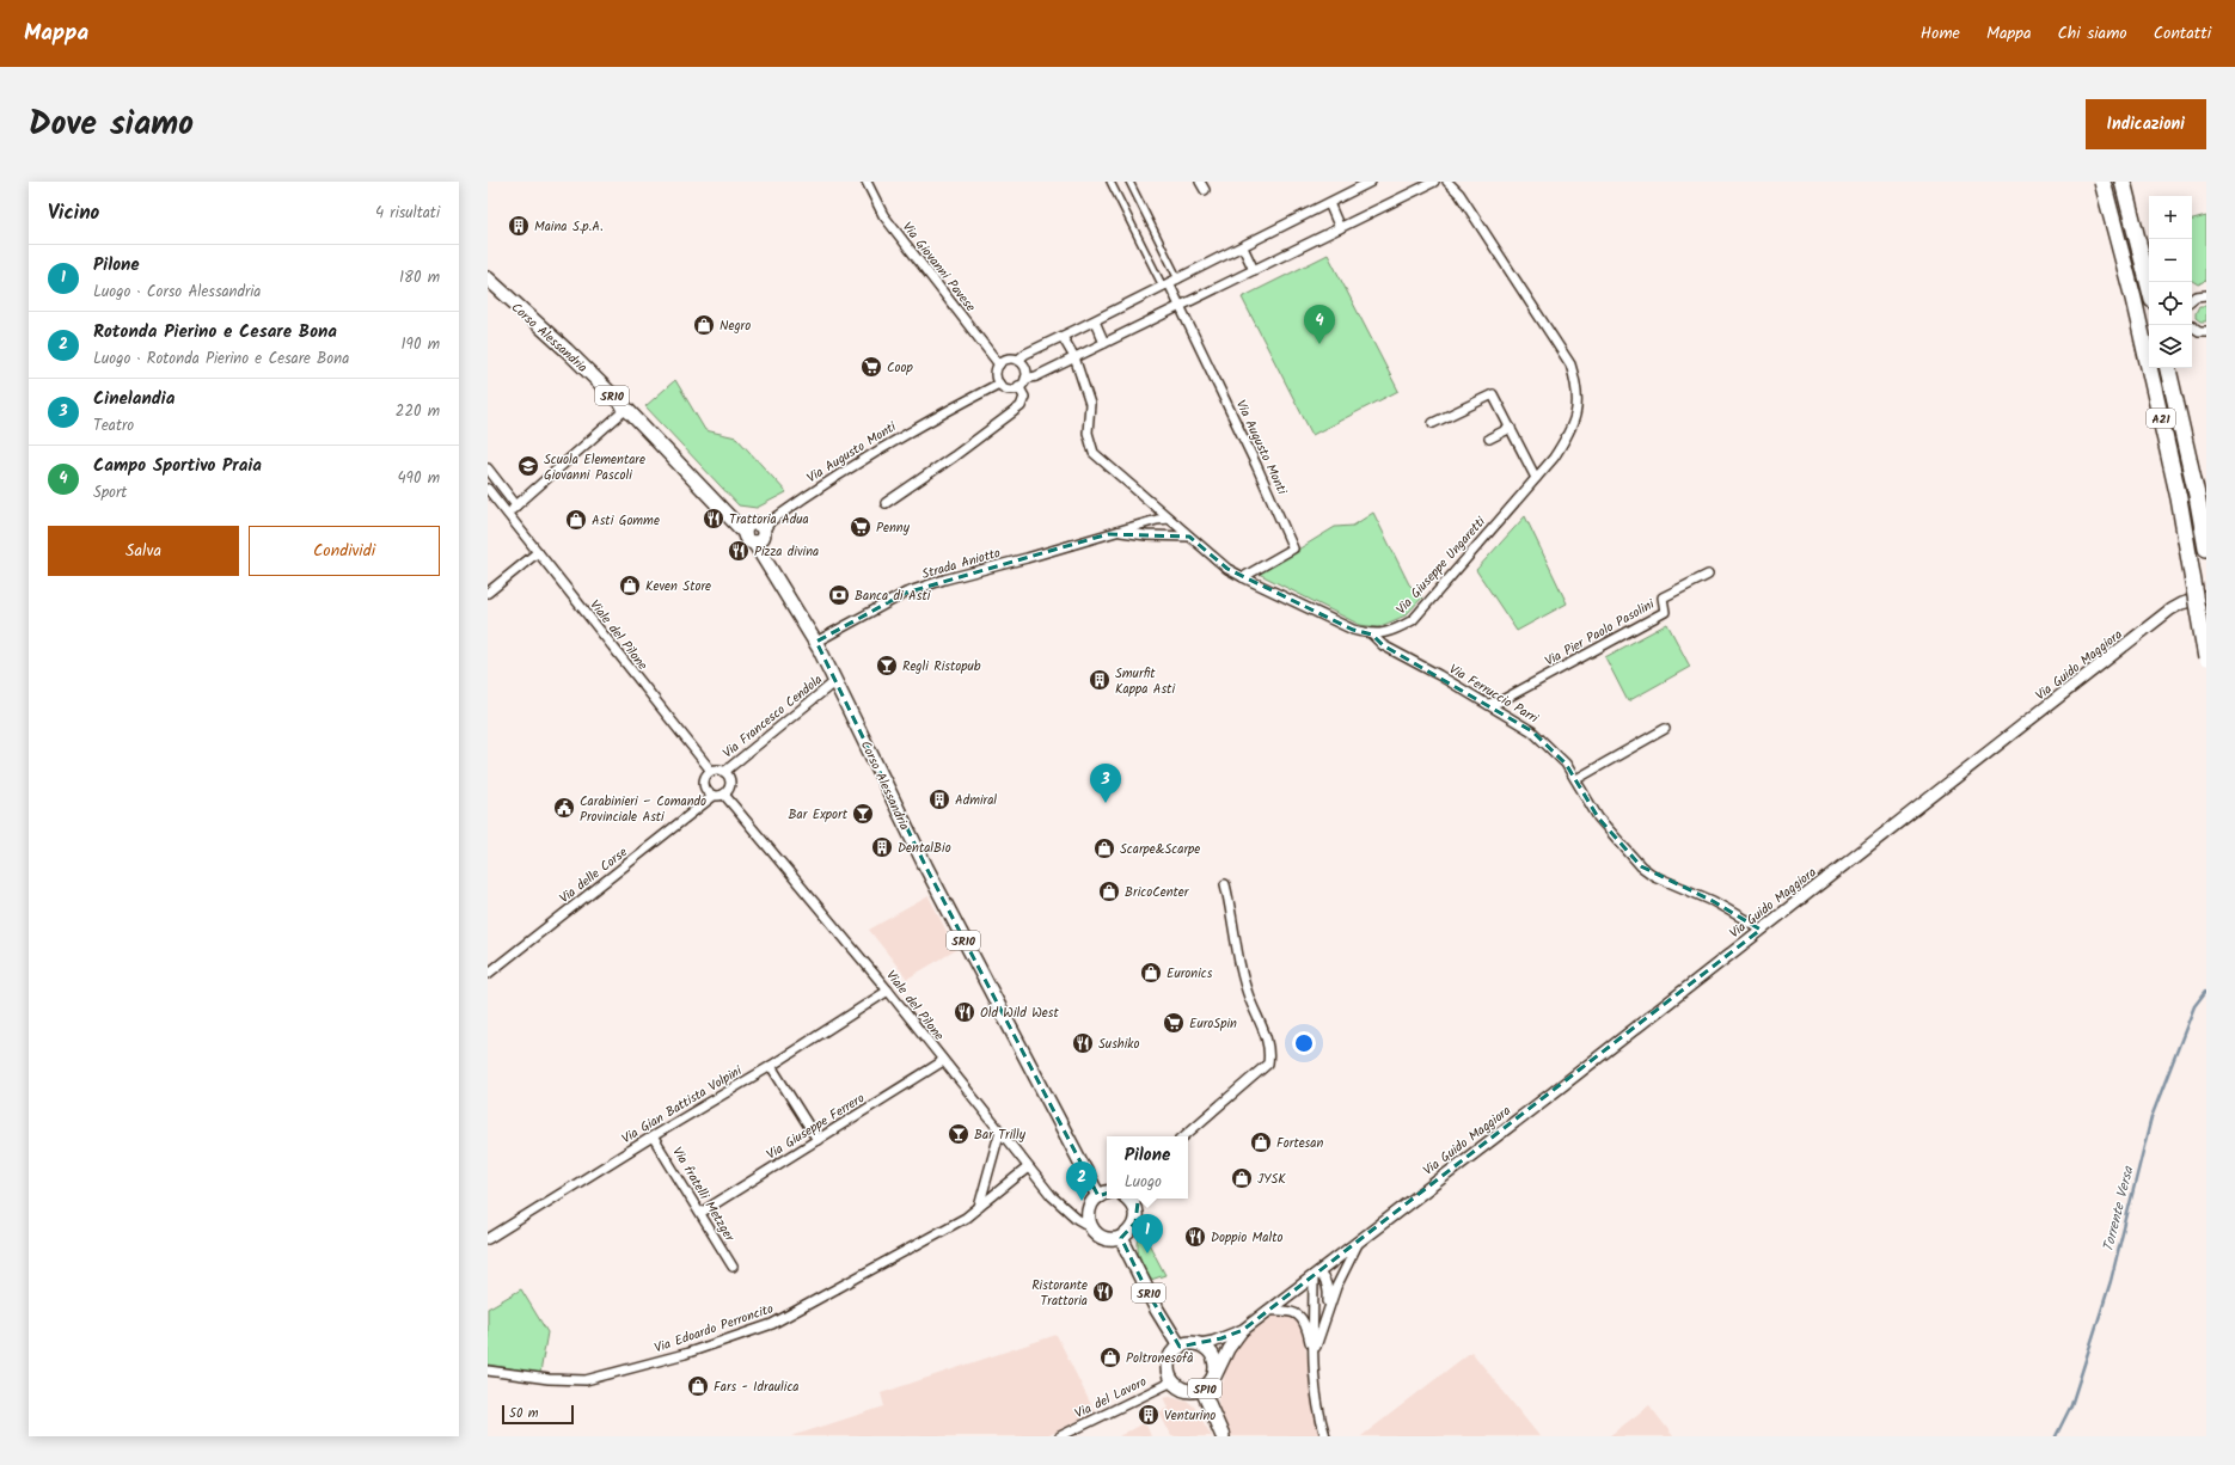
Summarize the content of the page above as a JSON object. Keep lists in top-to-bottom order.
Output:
{
  "streets": {
    "highway": ["A21"],
    "main road": ["Corso Alessandria", "SR10", "SP10"],
    "street": [
      "Via Giovanni Pavese",
      "Via Augusto Monti",
      "Strada Aniotto",
      "Via Giuseppe Ungaretti",
      "Via Pier Paolo Pasolini",
      "Viale del Pilone",
      "Via Guido Maggiora",
      "Via Ferruccio Parri",
      "Via Francesco Cendola",
      "Via delle Corse",
      "Via Gian Battista Volpini",
      "Via Giuseppe Ferrero",
      "Via fratelli Metzger",
      "Via Edoardo Perroncito",
      "Via del Lavoro"
    ]
  },
  "crossings": [
    ["Via Giovanni Pavese", "Via Augusto Monti"],
    ["Corso Alessandria", "SR10"],
    ["Corso Alessandria", "Via Augusto Monti"],
    ["Corso Alessandria", "Strada Aniotto"],
    ["Corso Alessandria", "Via Francesco Cendola"],
    ["SR10", "Viale del Pilone"],
    ["SR10", "Via Guido Maggiora"],
    ["SR10", "SP10"],
    ["SR10", "Via del Lavoro"],
    ["Via Augusto Monti", "Via Giuseppe Ungaretti"],
    ["Strada Aniotto", "Via Giuseppe Ungaretti"],
    ["Via Giuseppe Ungaretti", "Via Ferruccio Parri"],
    ["Via Pier Paolo Pasolini", "Via Ferruccio Parri"],
    ["Viale del Pilone", "Via Francesco Cendola"],
    ["Viale del Pilone", "Via delle Corse"],
    ["Viale del Pilone", "Via Gian Battista Volpini"],
    ["Viale del Pilone", "Via Giuseppe Ferrero"],
    ["Viale del Pilone", "Via Edoardo Perroncito"],
    ["Via Guido Maggiora", "Via Ferruccio Parri"],
    ["Via Guido Maggiora", "SP10"],
    ["Via Guido Maggiora", "Via del Lavoro"],
    ["Via Francesco Cendola", "Via delle Corse"],
    ["Via Gian Battista Volpini", "Via fratelli Metzger"],
    ["Via Giuseppe Ferrero", "Via fratelli Metzger"],
    ["SP10", "Via del Lavoro"]
  ],
  "water": ["Torrente Versa"],
  "places": {
    "building": [
      "Maina S.p.A.",
      "Smurfit Kappa Asti",
      "Admiral",
      "DentalBio",
      "Venturino"
    ],
    "shop": [
      "Negro",
      "Asti Gomme",
      "Keven Store",
      "Scarpe&Scarpe",
      "BricoCenter",
      "Euronics",
      "Fortesan",
      "JYSK",
      "Poltronesofà",
      "Fars - Idraulica"
    ],
    "supermarket": ["Coop", "Penny", "EuroSpin"],
    "school or university": ["Scuola Elementare Giovanni Pascoli"],
    "restaurant": [
      "Trattoria Adua",
      "Pizza divina",
      "Old Wild West",
      "Sushiko",
      "Doppio Malto",
      "Ristorante Trattoria"
    ],
    "bank": ["Banca di Asti"],
    "bar": ["Regli Ristopub", "Bar Export", "Bar Trilly"],
    "public building": ["Carabinieri – Comando Provinciale Asti"]
  },
  "scale_bar": "50 m",
  "page": {
    "header": "Mappa",
    "nav": [
      "Home",
      "Mappa",
      "Chi siamo",
      "Contatti"
    ],
    "title": "Dove siamo",
    "buttons": [
      "Indicazioni",
      ["Salva", "Condividi"]
    ],
    "heading": ["Vicino", "4 risultati"],
    "map_buttons": ["+", "−"],
    "list": [
      {
        "mark": "1",
        "name": "Pilone",
        "note": "Luogo · Corso Alessandria",
        "value": "180 m"
      },
      {
        "mark": "2",
        "name": "Rotonda Pierino e Cesare Bona",
        "note": "Luogo · Rotonda Pierino e Cesare Bona",
        "value": "190 m"
      },
      {
        "mark": "3",
        "name": "Cinelandia",
        "note": "Teatro",
        "value": "220 m"
      },
      {
        "mark": "4",
        "name": "Campo Sportivo Praia",
        "note": "Sport",
        "value": "490 m"
      }
    ],
    "pins": [
      "4",
      "3",
      "2",
      "1"
    ],
    "popup": ["Pilone", "Luogo"],
    "scale": "50 m"
  }
}
